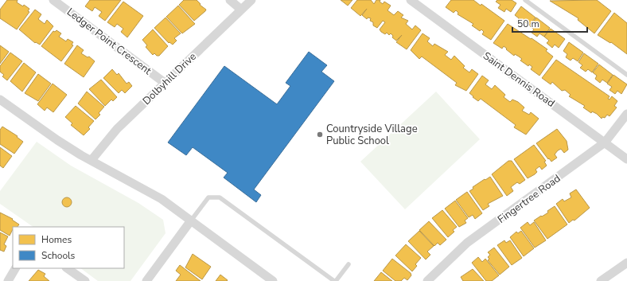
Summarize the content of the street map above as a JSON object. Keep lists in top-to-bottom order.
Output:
{
  "streets": {
    "street": [
      "Ledger Point Crescent",
      "Dolbyhill Drive",
      "Saint Dennis Road",
      "Fingertree Road"
    ]
  },
  "crossings": [
    ["Ledger Point Crescent", "Dolbyhill Drive"],
    ["Saint Dennis Road", "Fingertree Road"]
  ],
  "places": ["Countryside Village Public School"],
  "legend": ["Homes", "Schools"],
  "scale_bar": "50 m"
}
